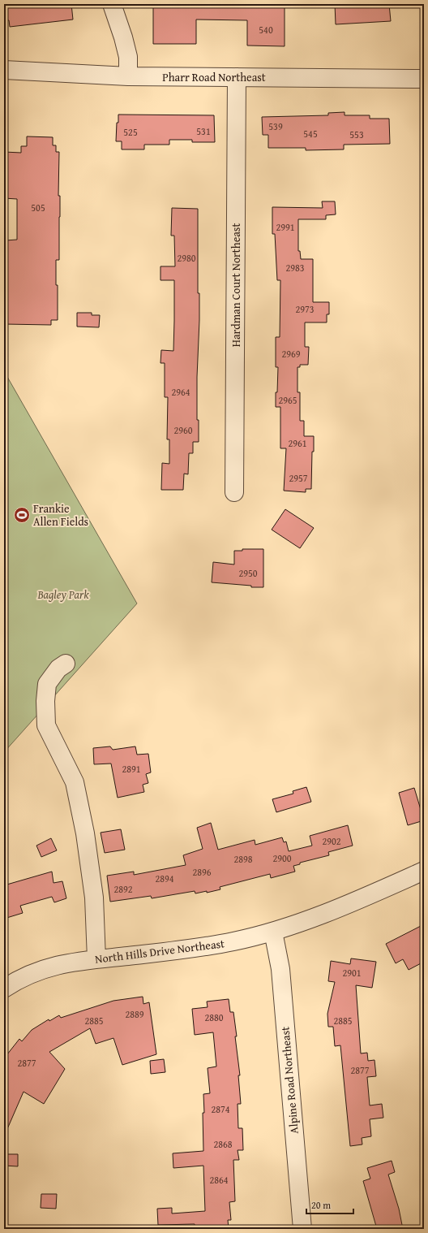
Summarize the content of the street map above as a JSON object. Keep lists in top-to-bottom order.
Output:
{
  "streets": {
    "street": [
      "Pharr Road Northeast",
      "Hardman Court Northeast",
      "North Hills Drive Northeast",
      "Alpine Road Northeast"
    ]
  },
  "crossings": [
    ["Pharr Road Northeast", "Hardman Court Northeast"],
    ["North Hills Drive Northeast", "Alpine Road Northeast"]
  ],
  "parks": ["Bagley Park"],
  "places": {
    "sports": ["Frankie Allen Fields"]
  },
  "house_numbers": [
    "540",
    "539",
    "531",
    "525",
    "545",
    "553",
    "505",
    "2991",
    "2980",
    "2983",
    "2973",
    "2969",
    "2964",
    "2965",
    "2960",
    "2961",
    "2957",
    "2950",
    "2891",
    "2902",
    "2900",
    "2898",
    "2896",
    "2894",
    "2892",
    "2901",
    "2889",
    "2880",
    "2885",
    "2885",
    "2877",
    "2877",
    "2874",
    "2868",
    "2864"
  ],
  "scale_bar": "20 m"
}
